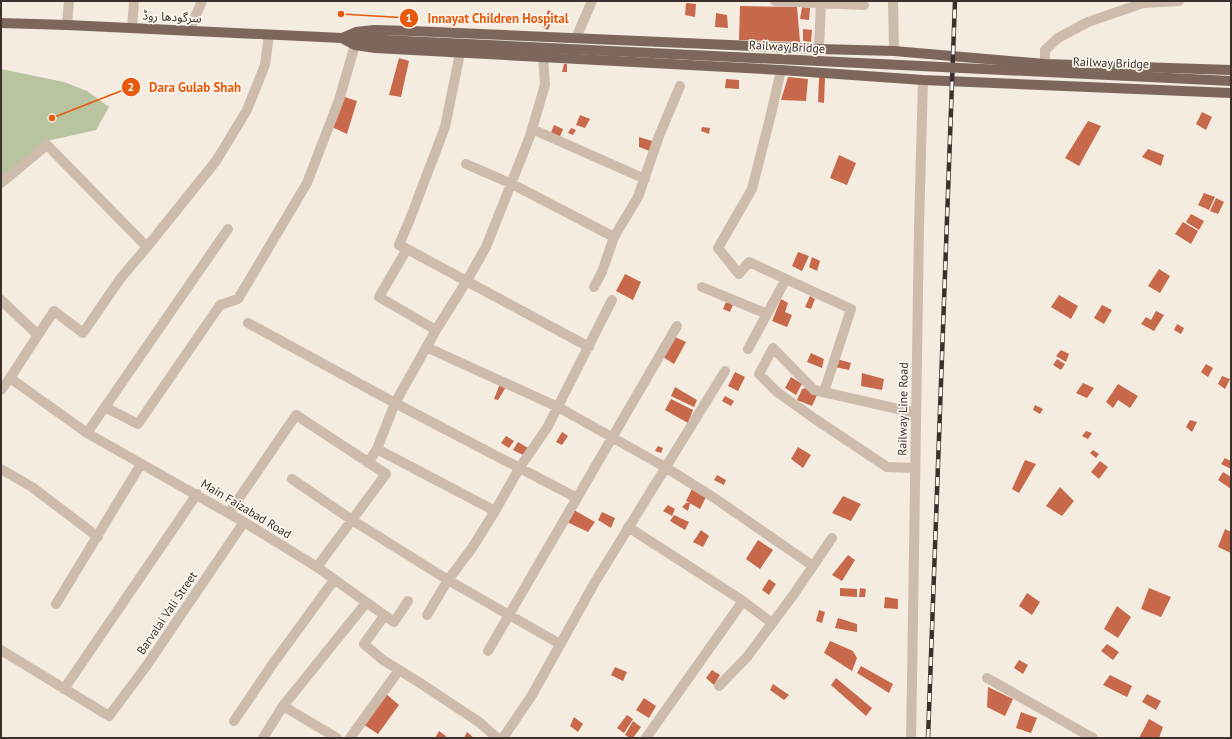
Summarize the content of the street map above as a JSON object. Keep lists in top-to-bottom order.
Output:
{
  "streets": {
    "main road": ["سرگودھا روڈ", "Railway Bridge"],
    "street": ["Railway Line Road", "Main Faizabad Road", "Barvalai Vali Street"]
  },
  "crossings": [
    ["سرگودھا روڈ", "Railway Bridge"],
    ["Main Faizabad Road", "Barvalai Vali Street"]
  ],
  "places": ["Innayat Children Hospital", "Dara Gulab Shah"]
}
